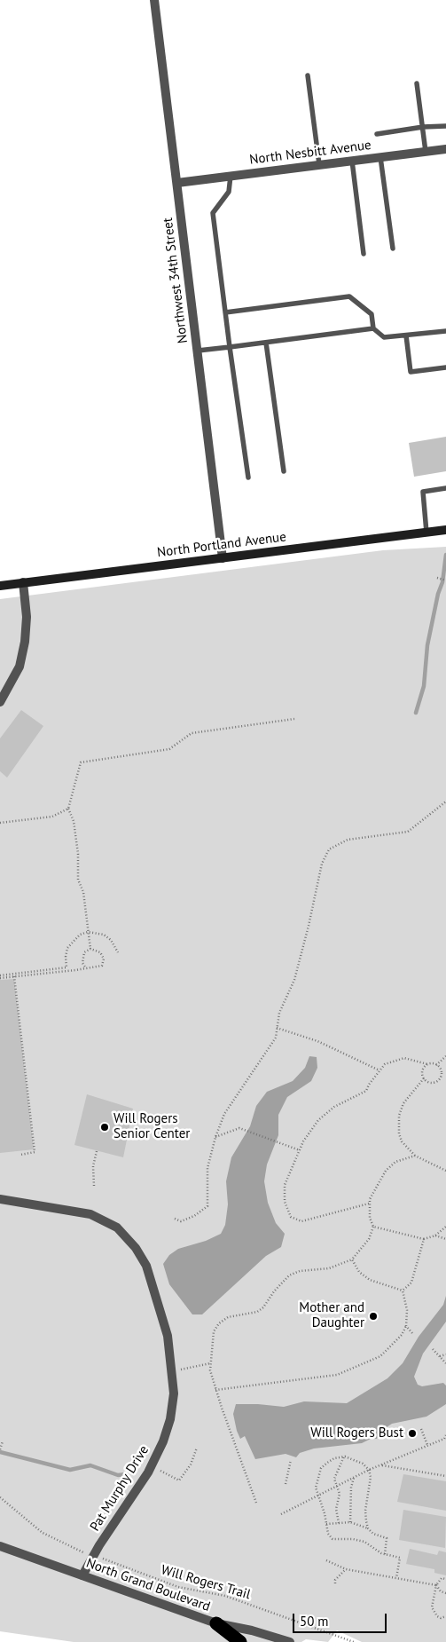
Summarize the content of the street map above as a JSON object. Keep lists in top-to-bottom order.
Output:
{
  "streets": {
    "main road": ["North Portland Avenue"],
    "street": [
      "North Nesbitt Avenue",
      "Northwest 34th Street",
      "Pat Murphy Drive",
      "North Grand Boulevard"
    ],
    "path": ["Will Rogers Trail"]
  },
  "crossings": [
    ["North Nesbitt Avenue", "Northwest 34th Street"],
    ["Northwest 34th Street", "North Portland Avenue"],
    ["Pat Murphy Drive", "North Grand Boulevard"]
  ],
  "places": ["Will Rogers Senior Center", "Mother and Daughter", "Will Rogers Bust"],
  "scale_bar": "50 m"
}
